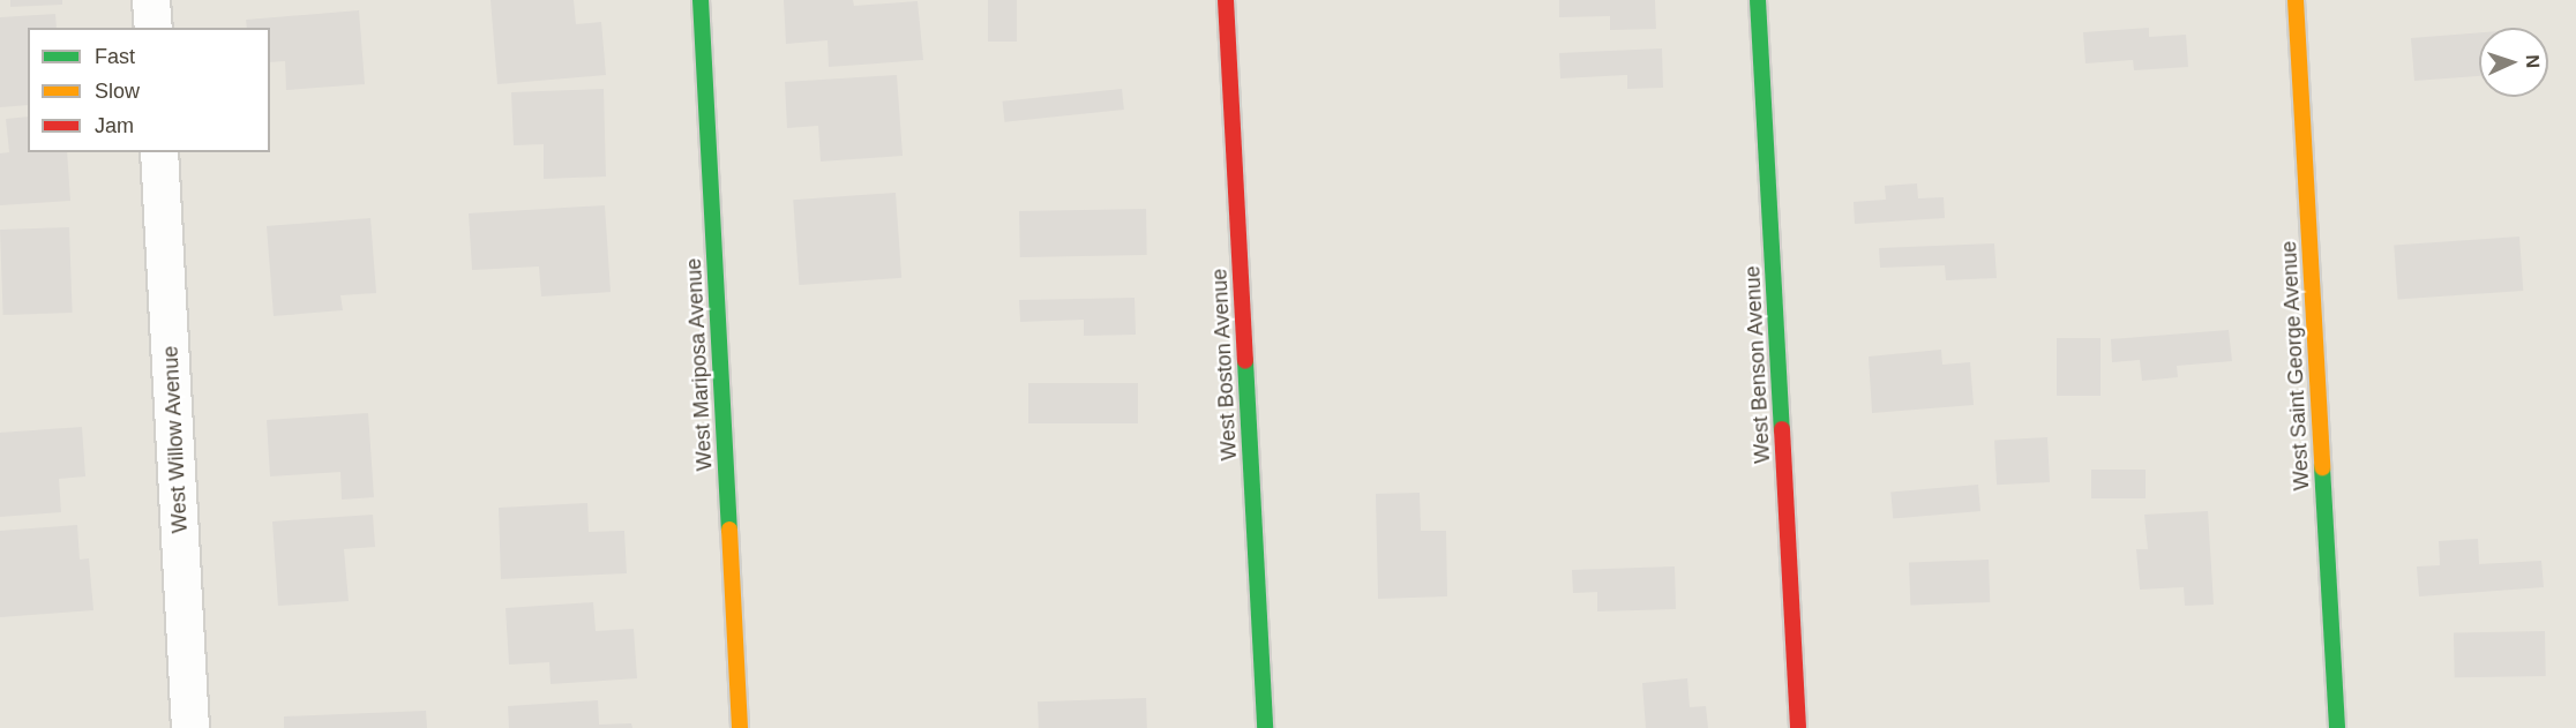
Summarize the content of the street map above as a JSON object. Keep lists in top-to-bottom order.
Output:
{
  "streets": {
    "street": [
      "West Mariposa Avenue",
      "West Boston Avenue",
      "West Benson Avenue",
      "West Saint George Avenue",
      "West Willow Avenue"
    ]
  },
  "legend": ["Fast", "Slow", "Jam"],
  "north": "right"
}
